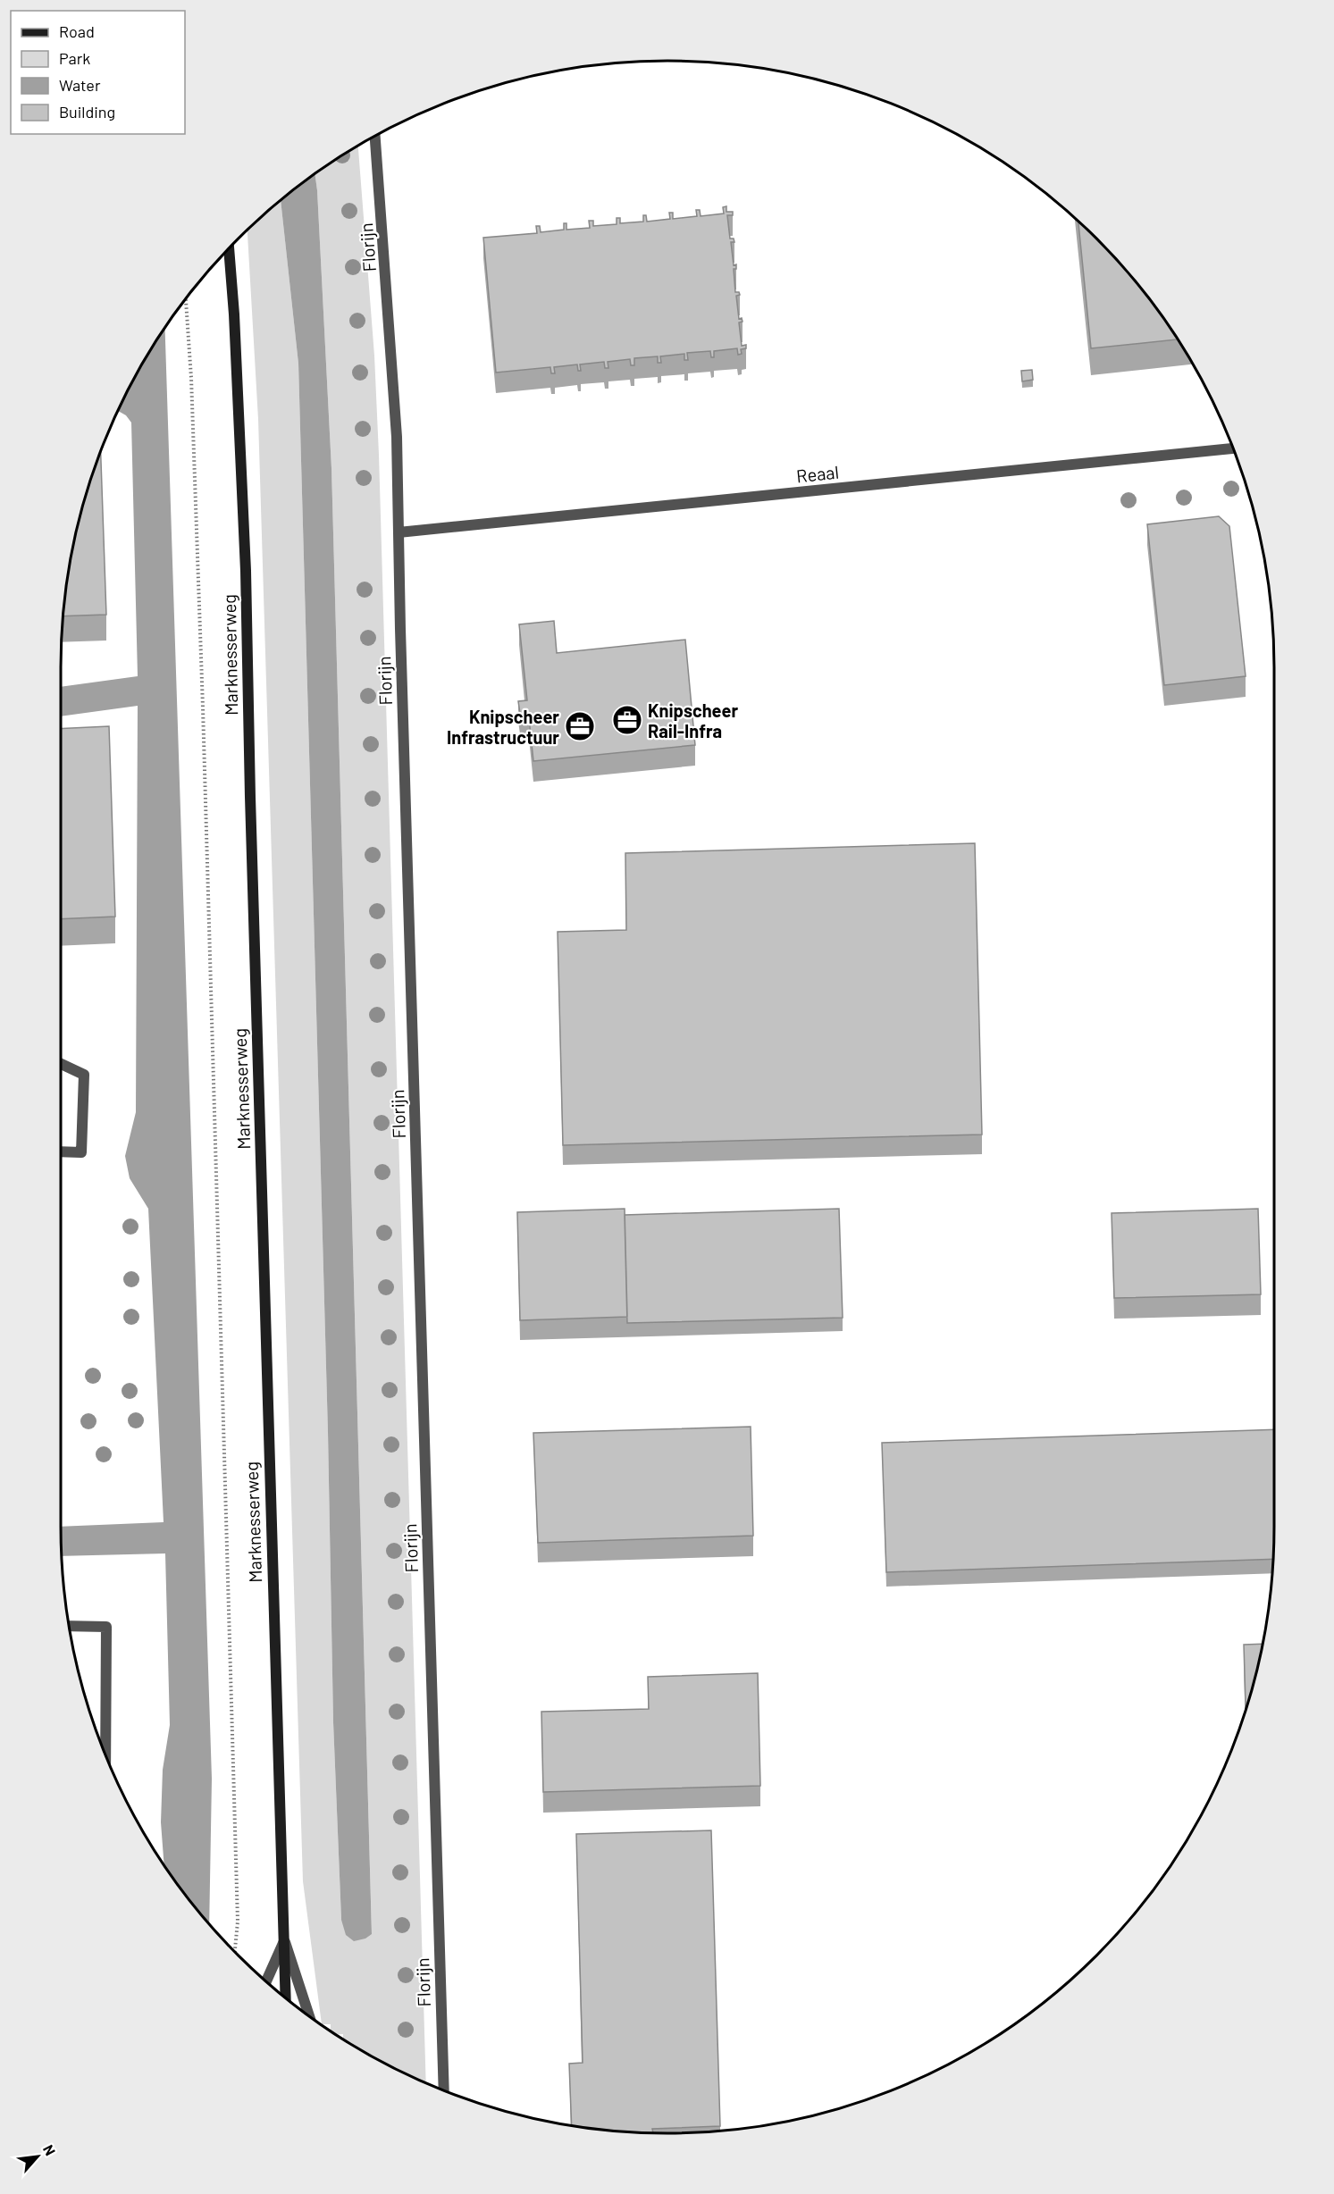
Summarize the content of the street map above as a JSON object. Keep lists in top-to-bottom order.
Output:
{
  "streets": {
    "main road": ["Marknesserweg"],
    "street": ["Florijn", "Reaal"]
  },
  "crossings": [
    ["Florijn", "Reaal"]
  ],
  "places": {
    "office": ["Knipscheer Rail-Infra", "Knipscheer Infrastructuur"]
  },
  "legend": [
    "Road",
    "Park",
    "Water",
    "Building"
  ],
  "north": "top right"
}
